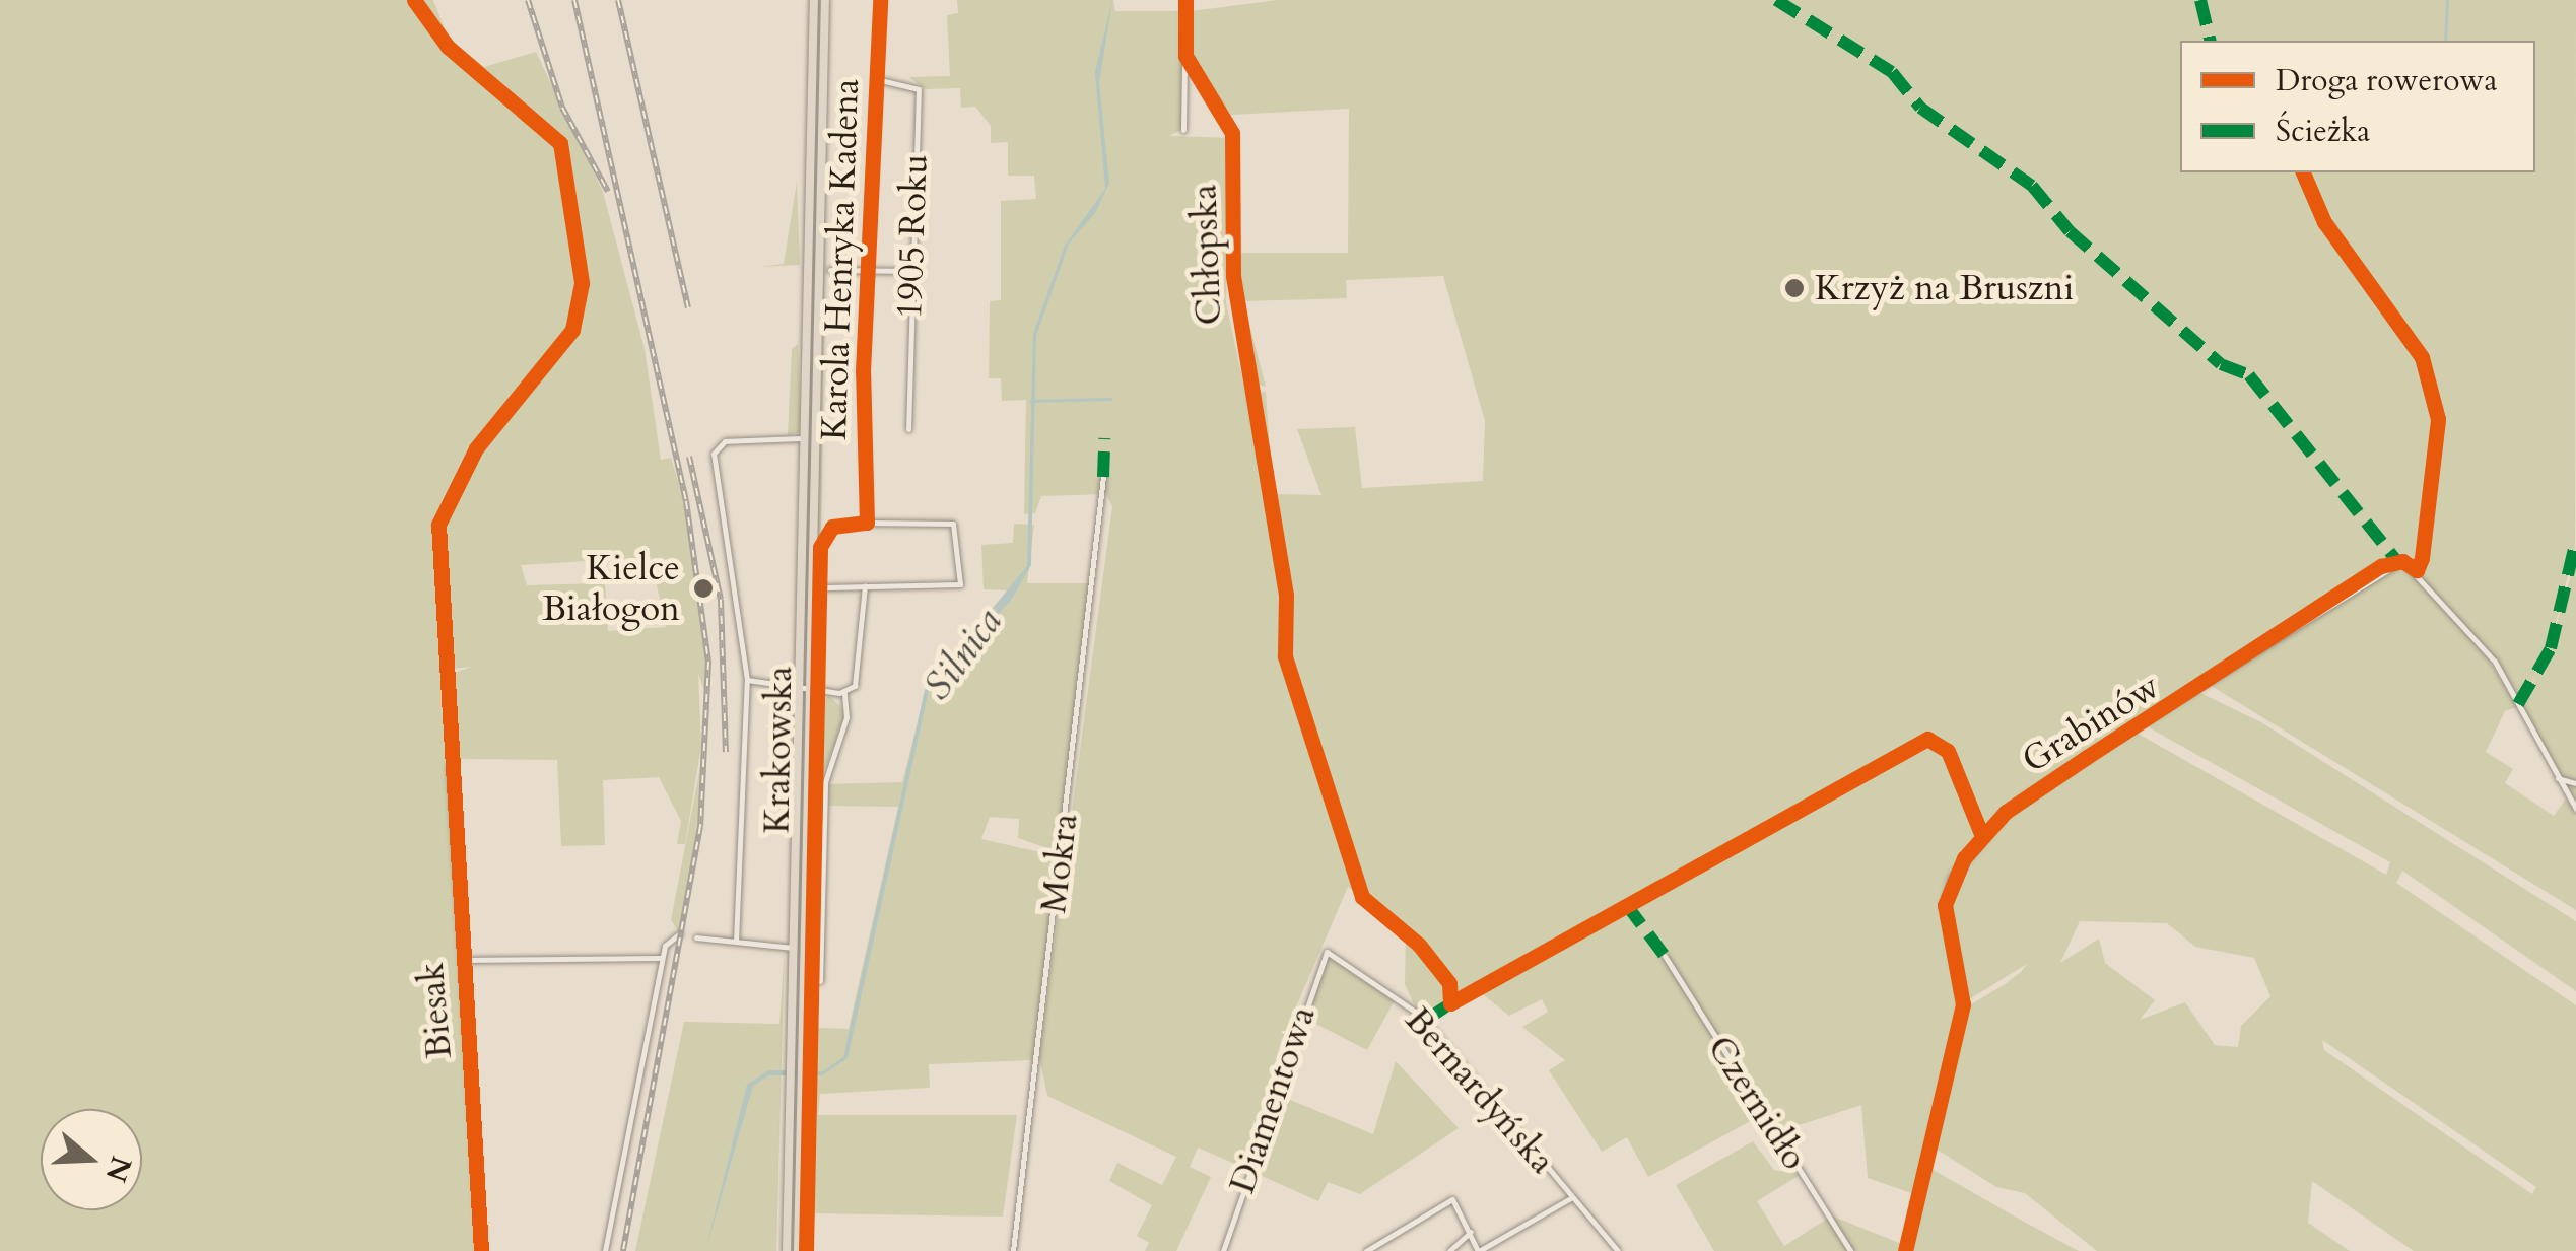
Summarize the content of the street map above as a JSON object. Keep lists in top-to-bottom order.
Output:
{
  "streets": {
    "main road": ["Krakowska"],
    "street": [
      "1905 Roku",
      "Chłopska",
      "Karola Henryka Kadena",
      "Grabinów",
      "Mokra",
      "Biesak",
      "Bernardyńska",
      "Diamentowa",
      "Czernidło"
    ]
  },
  "crossings": [
    ["1905 Roku", "Karola Henryka Kadena"],
    ["Bernardyńska", "Diamentowa"]
  ],
  "water": ["Silnica"],
  "places": ["Krzyż na Bruszni", "Kielce Białogon"],
  "legend": ["Droga rowerowa", "Ścieżka"],
  "north": "right"
}
